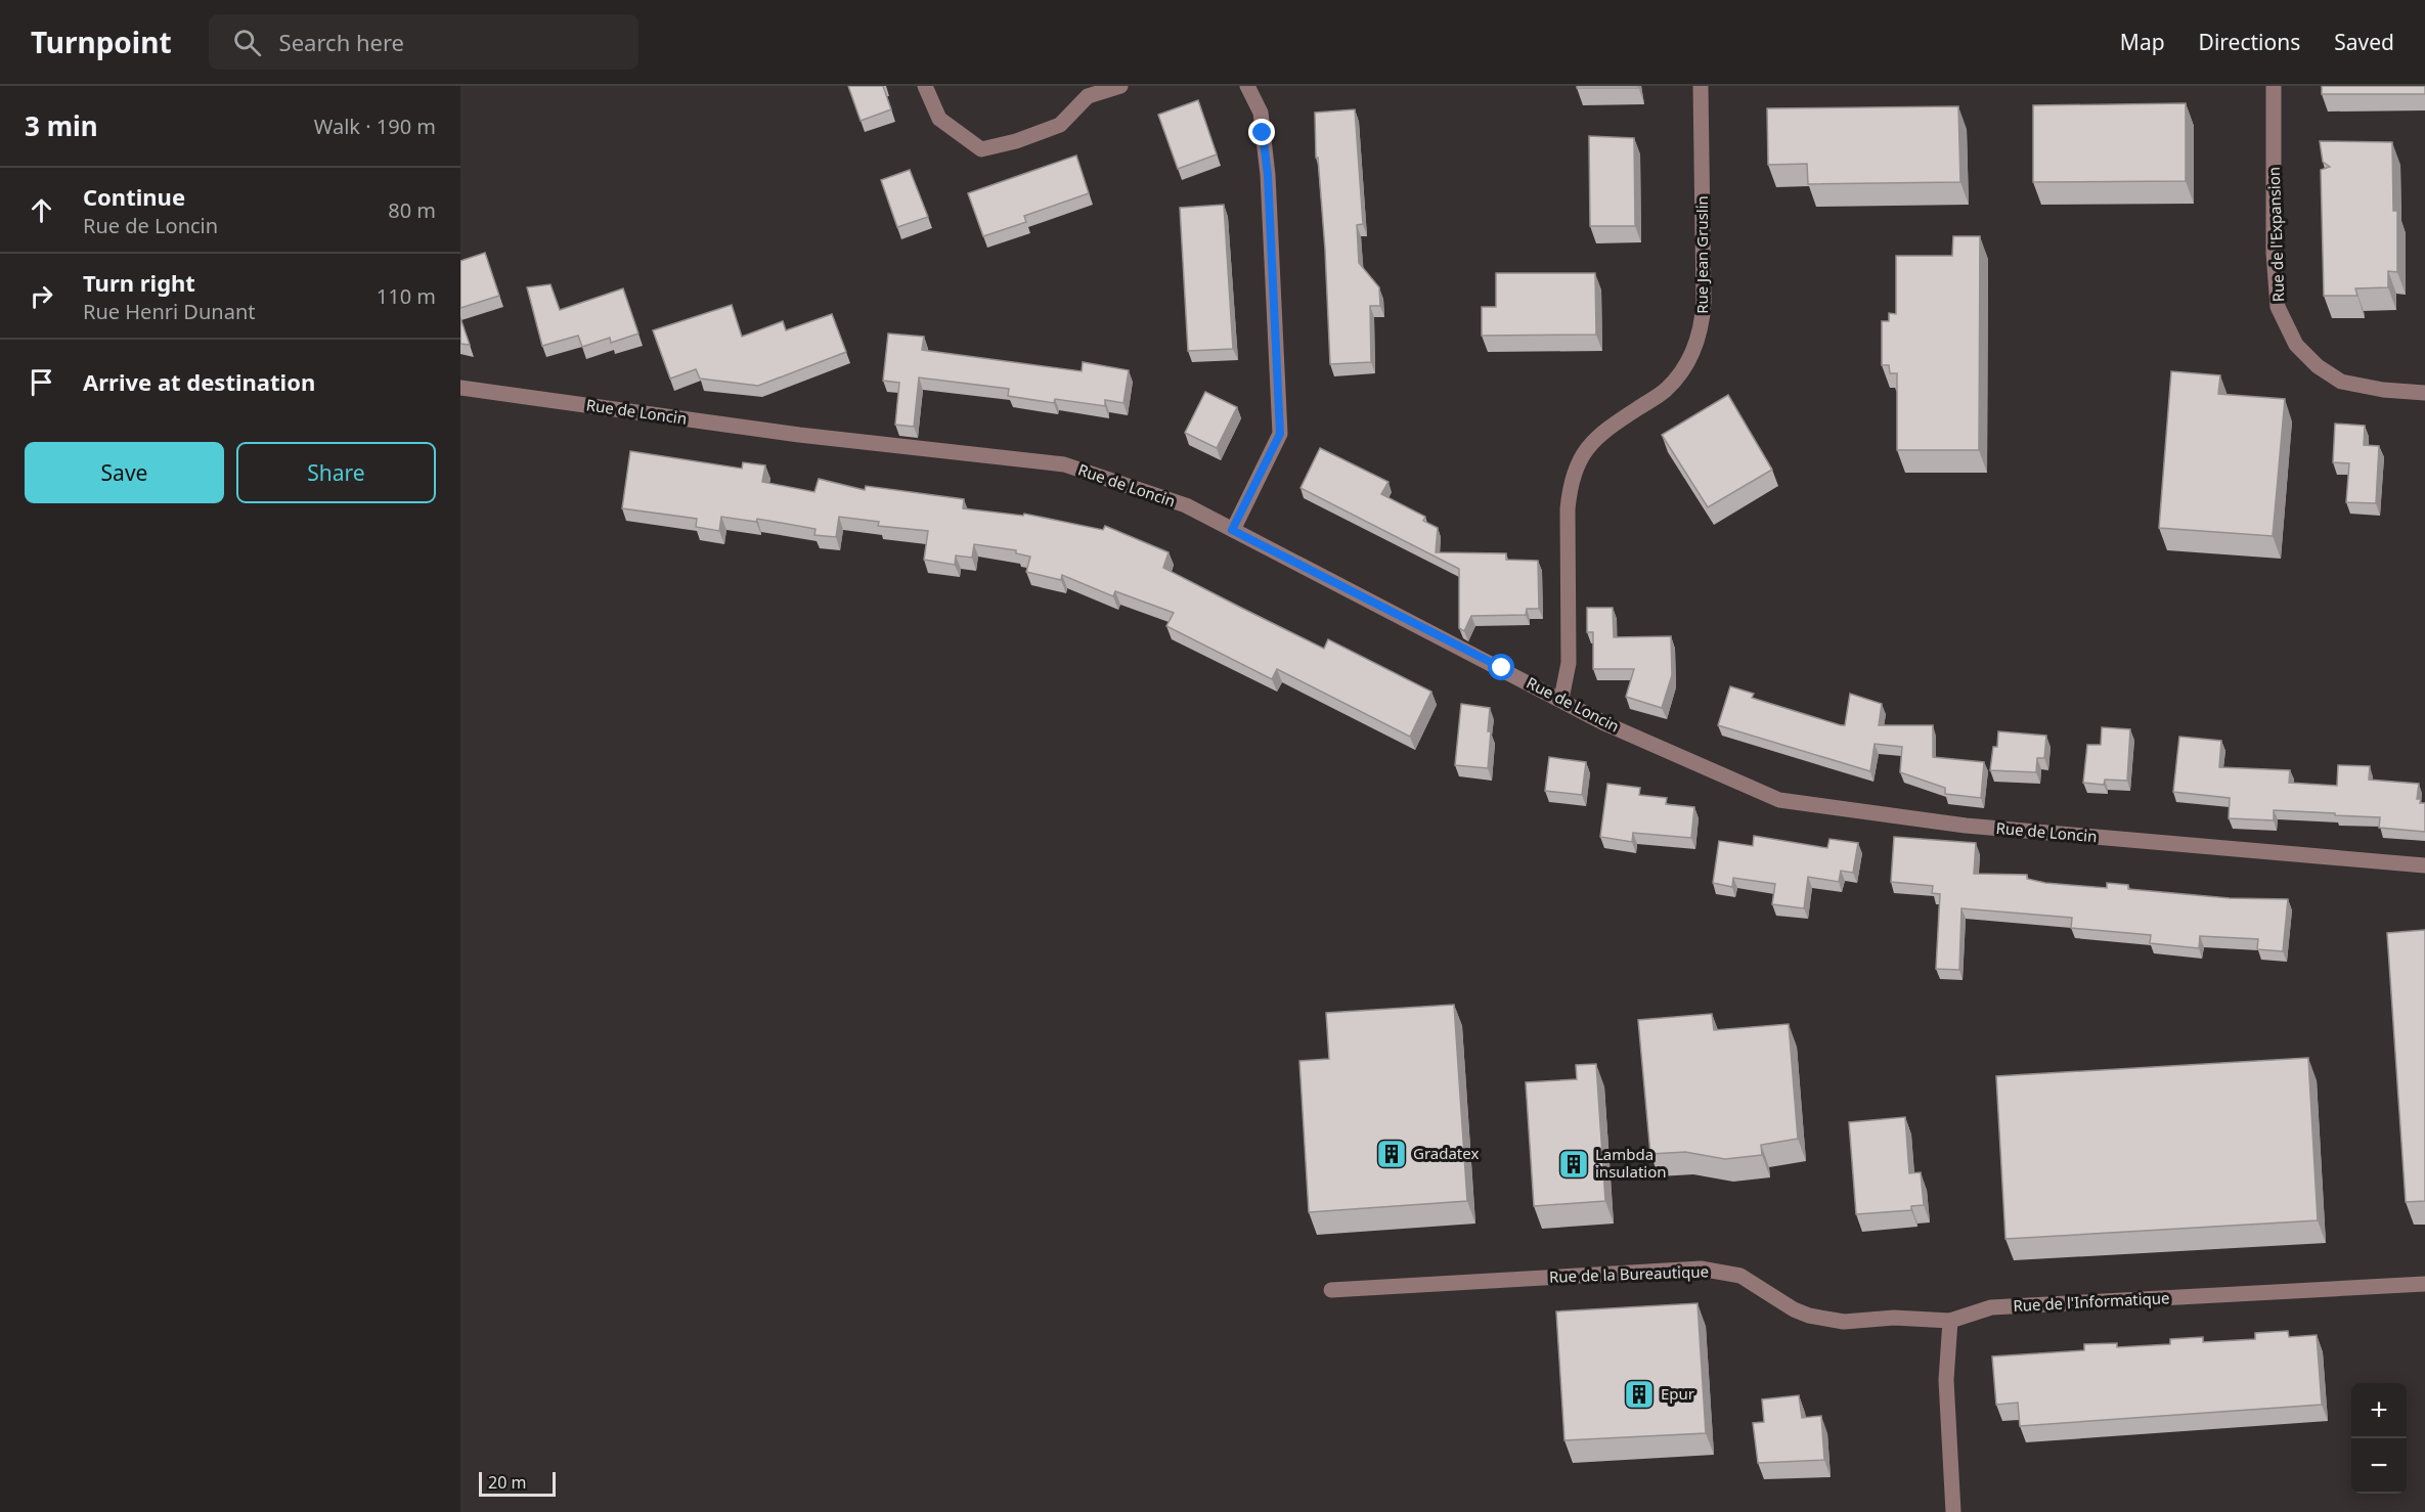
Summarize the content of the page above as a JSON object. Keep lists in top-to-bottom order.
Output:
{
  "streets": {
    "street": [
      "Rue de l'Expansion",
      "Rue Jean Gruslin",
      "Rue de Loncin",
      "Rue de la Bureautique",
      "Rue de l'Informatique"
    ]
  },
  "crossings": [
    ["Rue Jean Gruslin", "Rue de Loncin"],
    ["Rue de la Bureautique", "Rue de l'Informatique"]
  ],
  "places": {
    "building": ["Gradatex", "Lambda insulation", "Epur"]
  },
  "scale_bar": "20 m",
  "page": {
    "header": "Turnpoint",
    "search": "Search here",
    "nav": ["Map", "Directions", "Saved"],
    "heading": ["3 min", "Walk · 190 m"],
    "list": [
      ["Continue", "Rue de Loncin", "80 m"],
      ["Turn right", "Rue Henri Dunant", "110 m"],
      "Arrive at destination"
    ],
    "buttons": ["Save", "Share"],
    "map_buttons": ["+", "−"],
    "scale": "20 m"
  }
}
